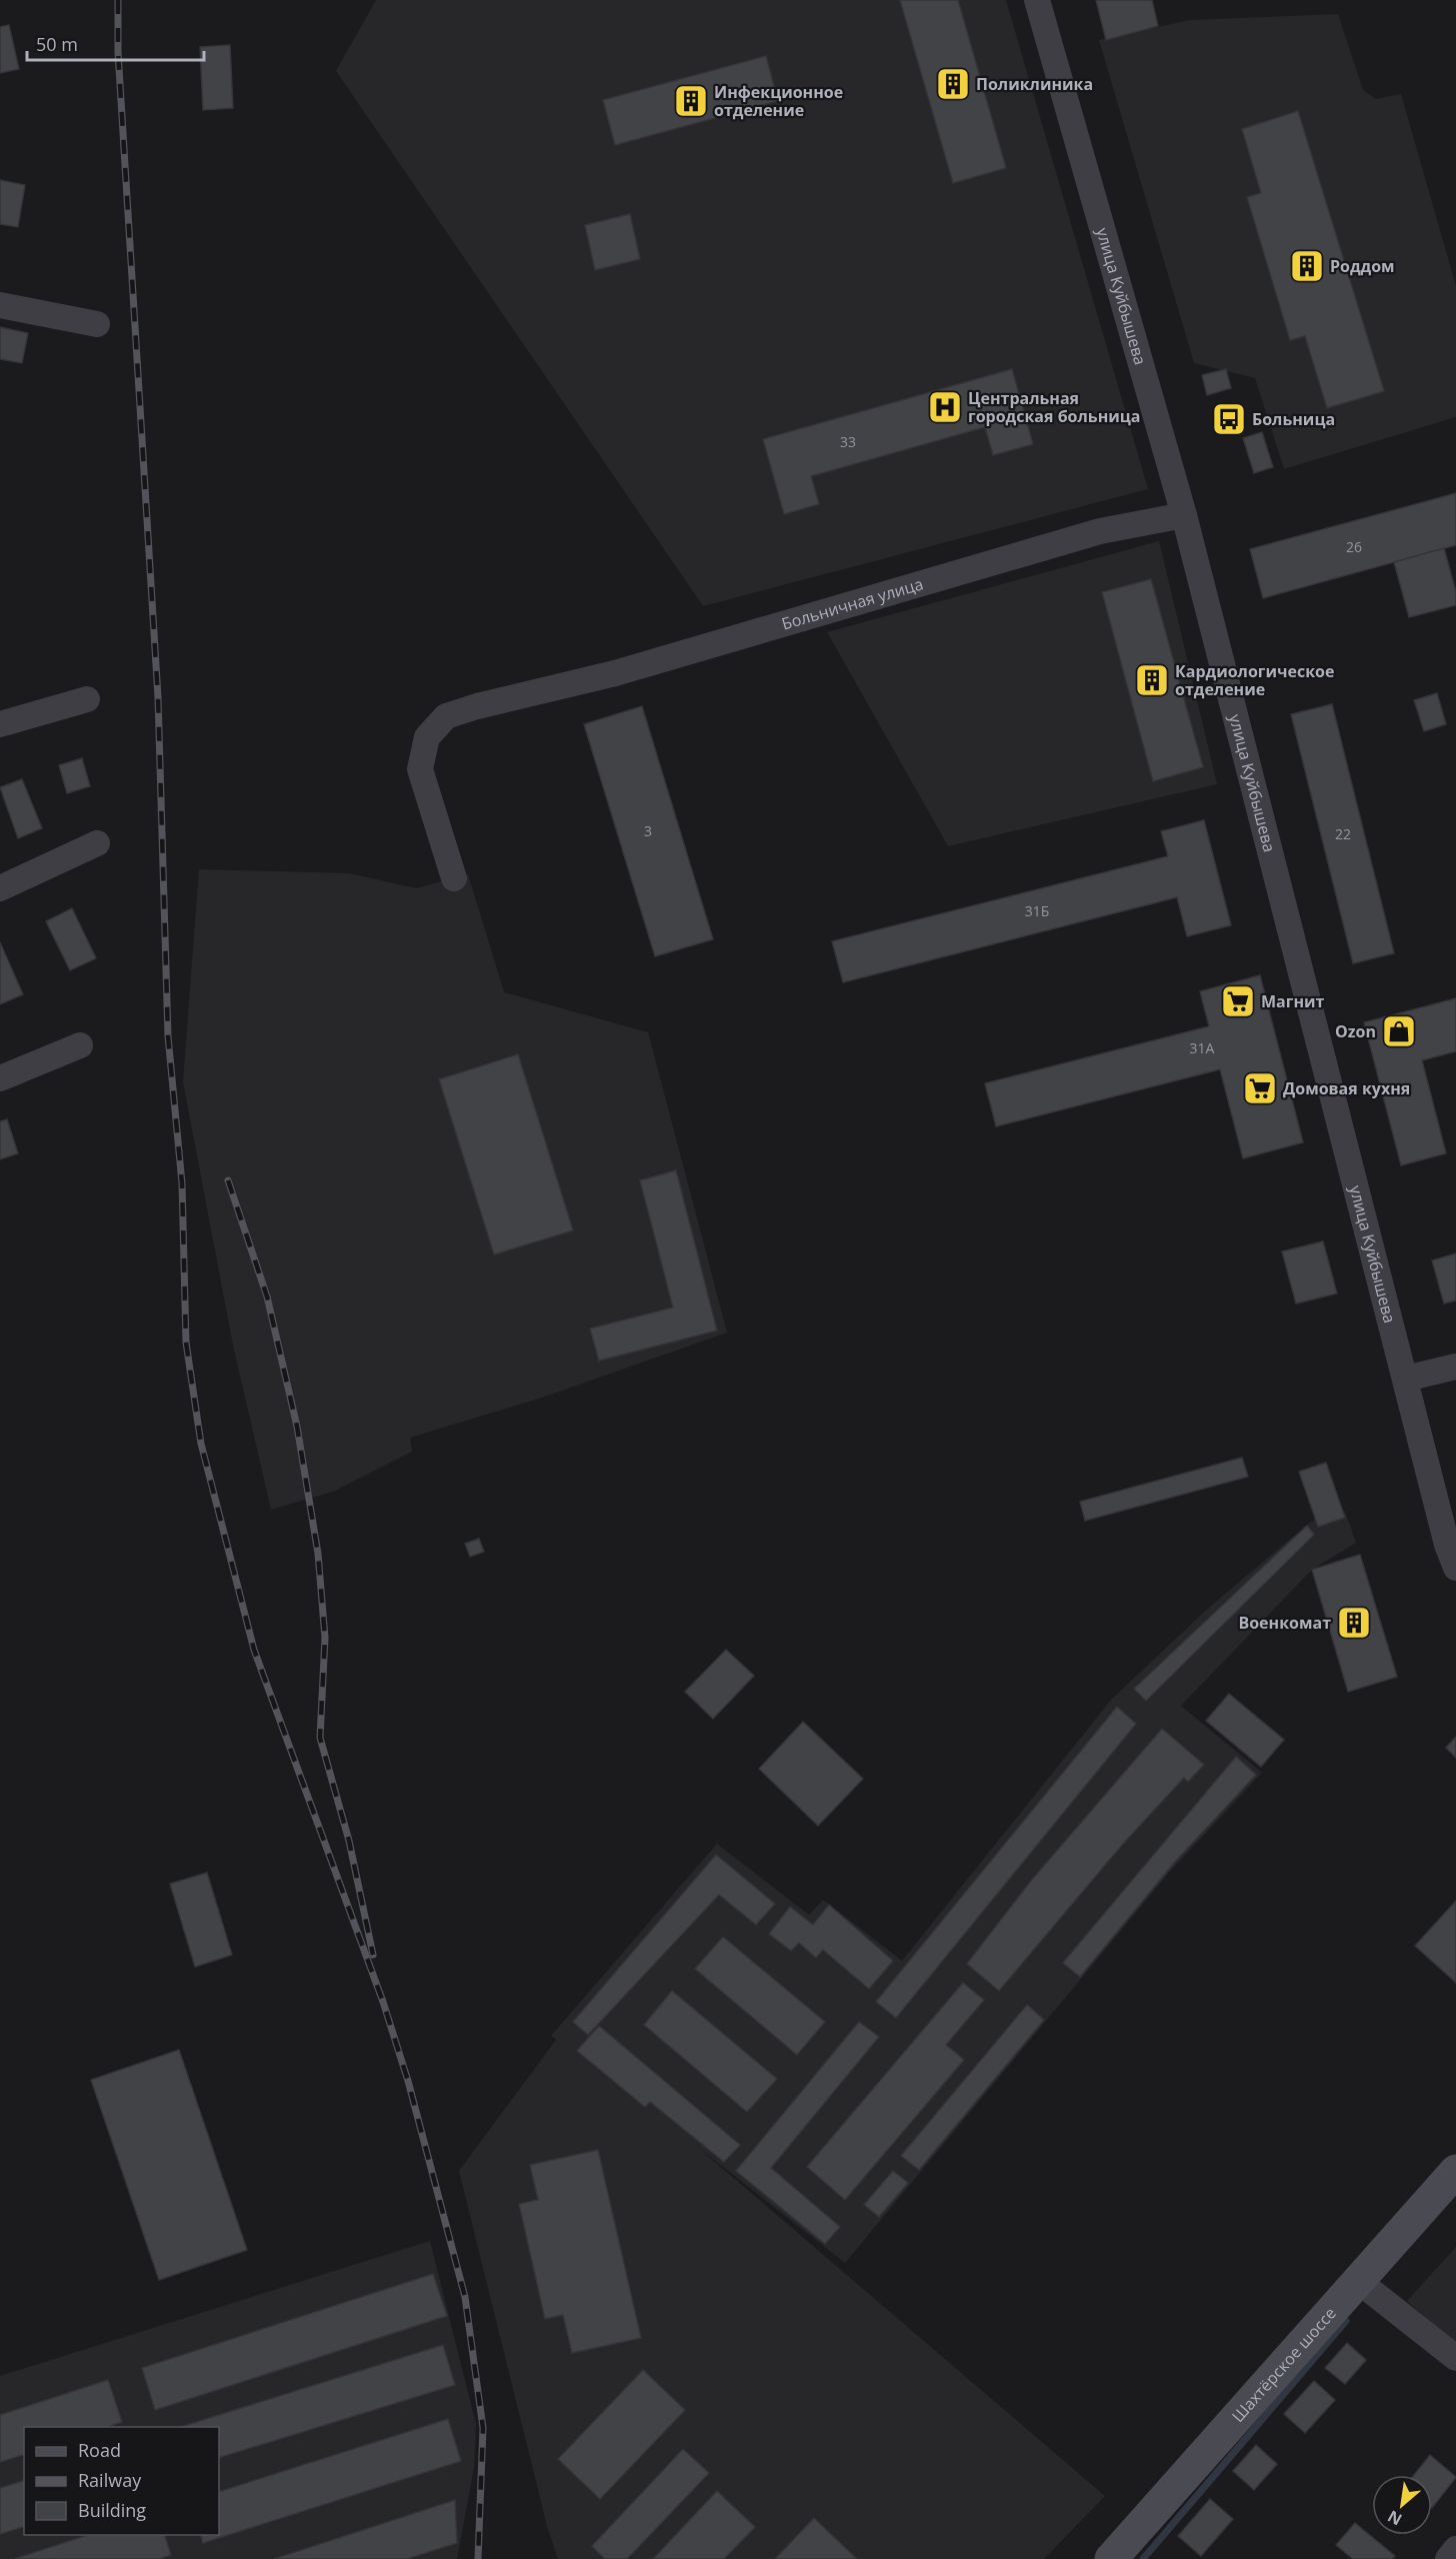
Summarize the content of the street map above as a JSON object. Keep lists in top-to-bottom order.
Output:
{
  "streets": {
    "street": ["улица Куйбышева", "Больничная улица", "Шахтёрское шоссе"]
  },
  "crossings": [
    ["улица Куйбышева", "Больничная улица"]
  ],
  "places": {
    "building": [
      "Поликлиника",
      "Инфекционное отделение",
      "Роддом",
      "Кардиологическое отделение",
      "Военкомат"
    ],
    "hospital": ["Центральная городская больница"],
    "bus stop": ["Больница"],
    "supermarket": ["Магнит", "Домовая кухня"],
    "shop": ["Ozon"]
  },
  "house_numbers": [
    "33",
    "26",
    "3",
    "22",
    "31Б",
    "31А"
  ],
  "legend": ["Road", "Railway", "Building"],
  "scale_bar": "50 m",
  "north": "bottom left"
}
